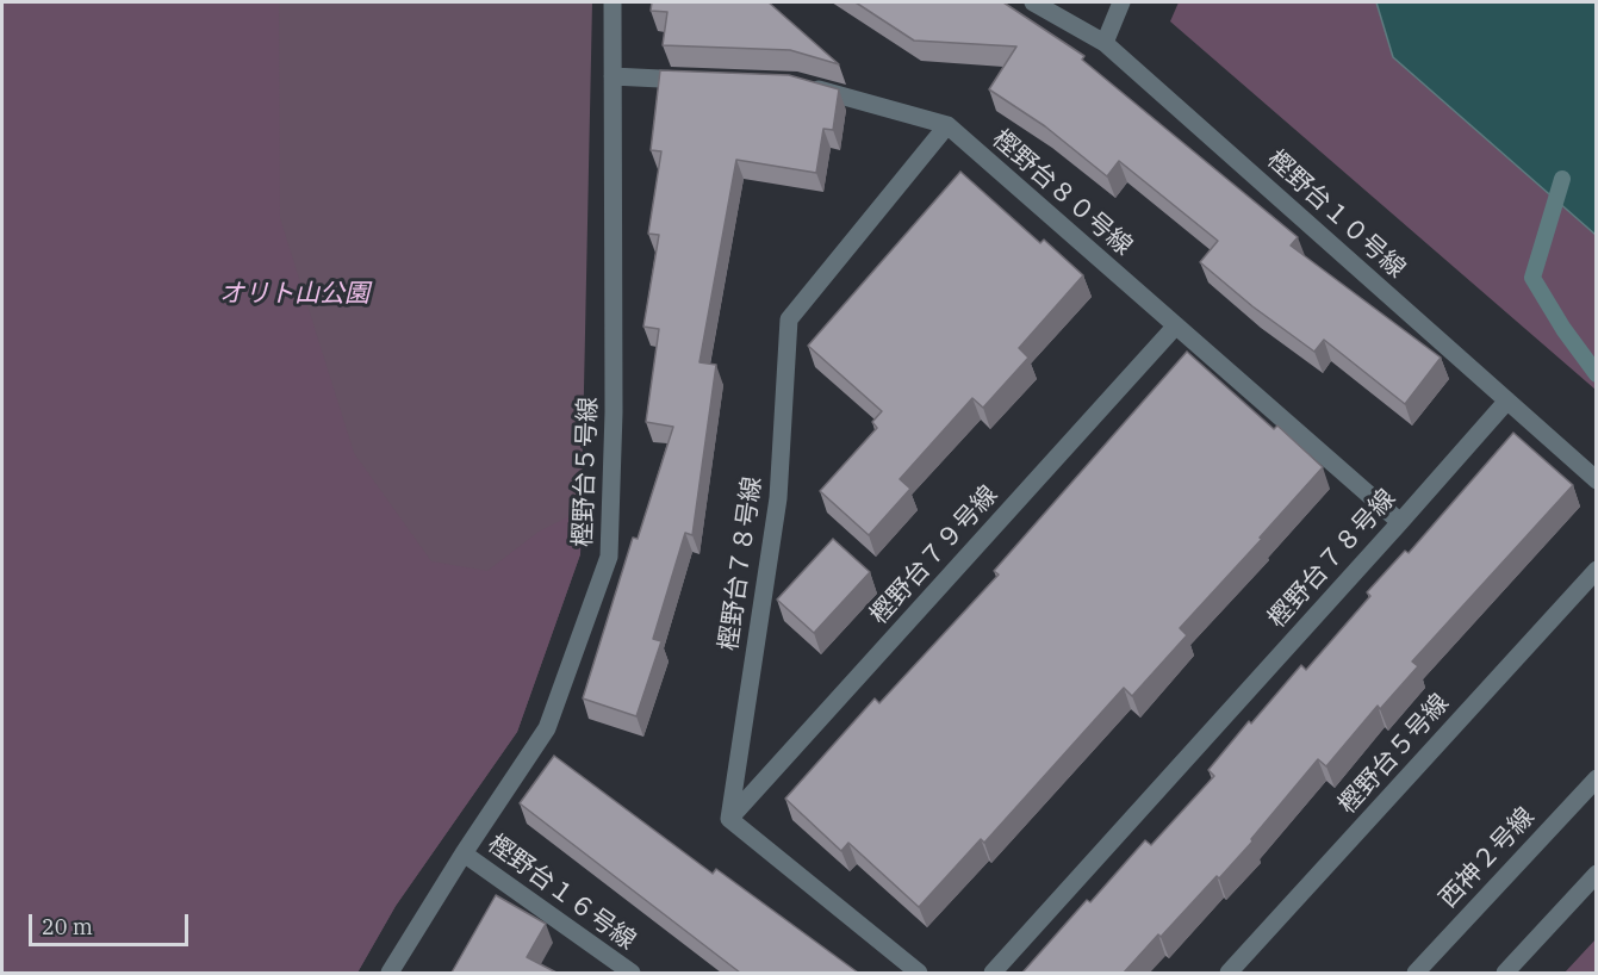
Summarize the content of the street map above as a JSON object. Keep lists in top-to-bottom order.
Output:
{
  "streets": {
    "street": [
      "樫野台８０号線",
      "樫野台１０号線",
      "樫野台５号線",
      "樫野台７９号線",
      "樫野台７８号線",
      "西神２号線",
      "樫野台１６号線"
    ]
  },
  "crossings": [
    ["樫野台８０号線", "樫野台７９号線"],
    ["樫野台８０号線", "樫野台７８号線"],
    ["樫野台１０号線", "樫野台７８号線"],
    ["樫野台５号線", "樫野台１６号線"],
    ["樫野台７９号線", "樫野台７８号線"]
  ],
  "parks": ["オリト山公園"],
  "scale_bar": "20 m"
}
